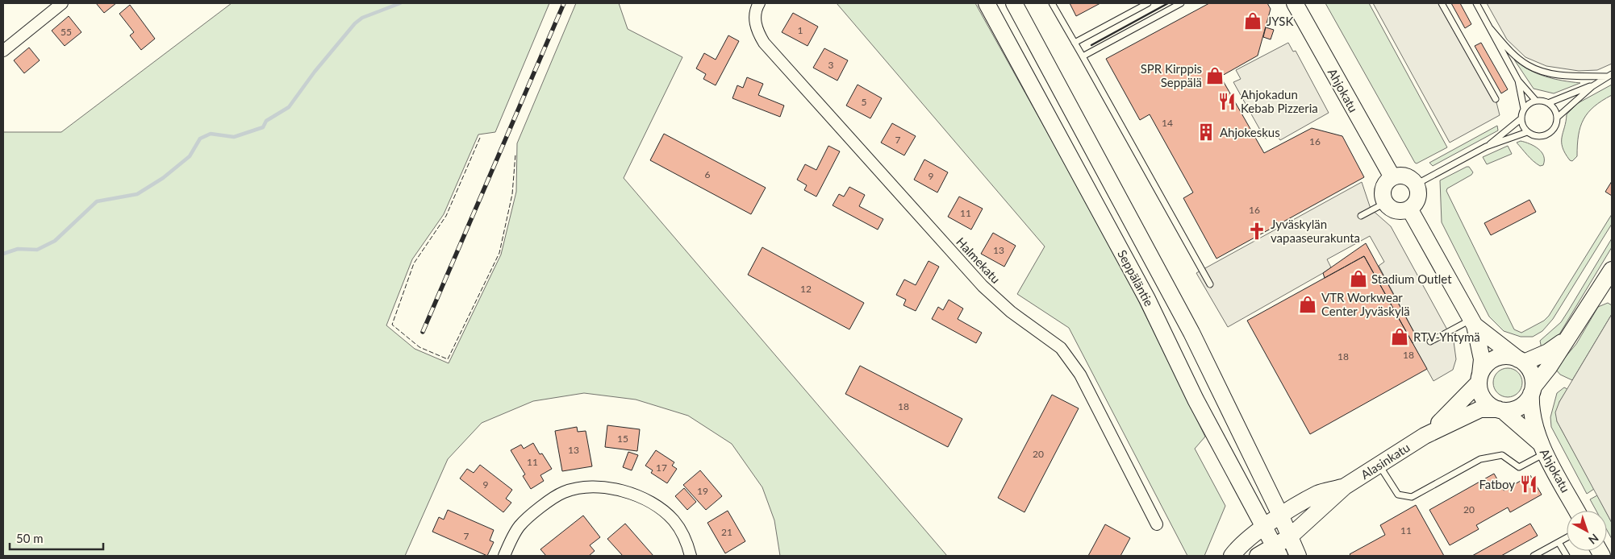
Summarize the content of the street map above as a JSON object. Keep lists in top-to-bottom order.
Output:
{
  "streets": {
    "street": [
      "Ahjokatu",
      "Halmekatu",
      "Seppäläntie",
      "Alasinkatu"
    ]
  },
  "crossings": [
    ["Ahjokatu", "Alasinkatu"],
    ["Seppäläntie", "Alasinkatu"]
  ],
  "places": {
    "shop": [
      "JYSK",
      "SPR Kirppis Seppälä",
      "Stadium Outlet",
      "VTR Workwear Center Jyväskylä",
      "RTV-Yhtymä"
    ],
    "restaurant": ["Ahjokadun Kebab Pizzeria", "Fatboy"],
    "building": ["Ahjokeskus"],
    "church": ["Jyväskylän vapaaseurakunta"]
  },
  "house_numbers": [
    "1",
    "55",
    "3",
    "5",
    "14",
    "7",
    "16",
    "6",
    "9",
    "16",
    "11",
    "13",
    "12",
    "18",
    "18",
    "18",
    "15",
    "13",
    "20",
    "11",
    "17",
    "9",
    "19",
    "20",
    "11",
    "21",
    "7"
  ],
  "scale_bar": "50 m",
  "north": "bottom right"
}
